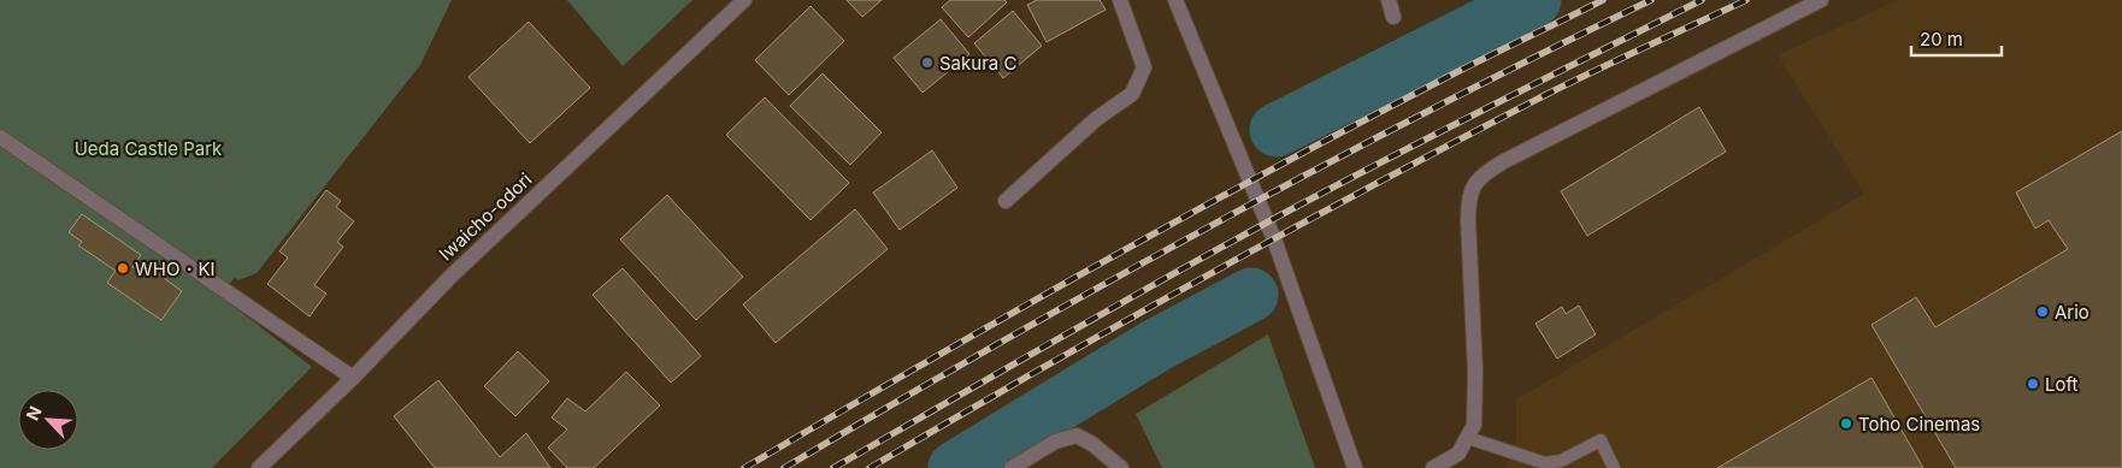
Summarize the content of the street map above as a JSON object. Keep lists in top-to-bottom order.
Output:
{
  "streets": {
    "street": ["Iwaicho-odori"]
  },
  "parks": ["Ueda Castle Park"],
  "places": [
    "Sakura C",
    "WHO・KI",
    "Ario",
    "Loft",
    "Toho Cinemas"
  ],
  "scale_bar": "20 m",
  "north": "top left"
}
